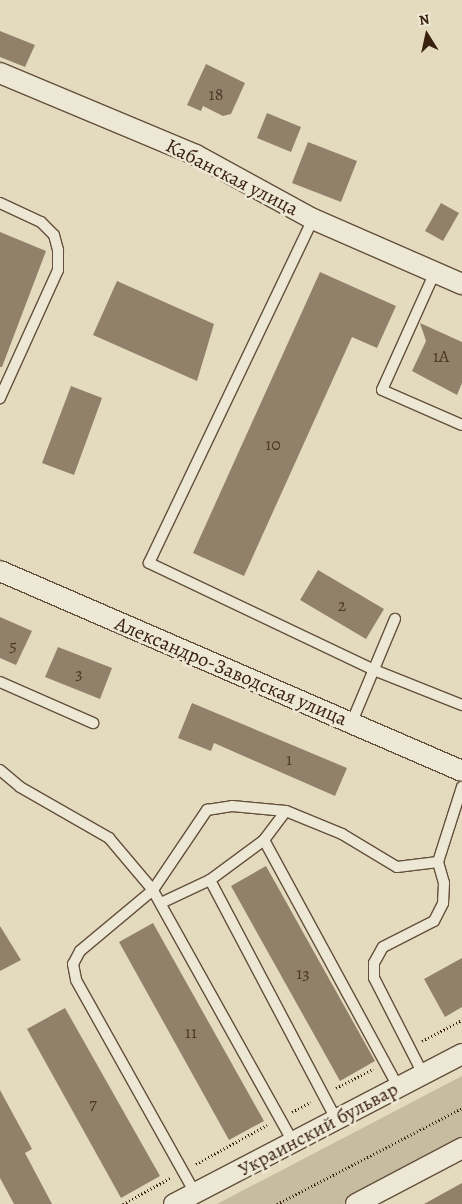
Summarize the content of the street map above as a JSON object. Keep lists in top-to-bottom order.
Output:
{
  "streets": {
    "street": ["Кабанская улица", "Александро-Заводская улица", "Украинский бульвар"]
  },
  "house_numbers": [
    "18",
    "1А",
    "10",
    "2",
    "5",
    "3",
    "1",
    "13",
    "11",
    "7"
  ],
  "north": "top"
}
